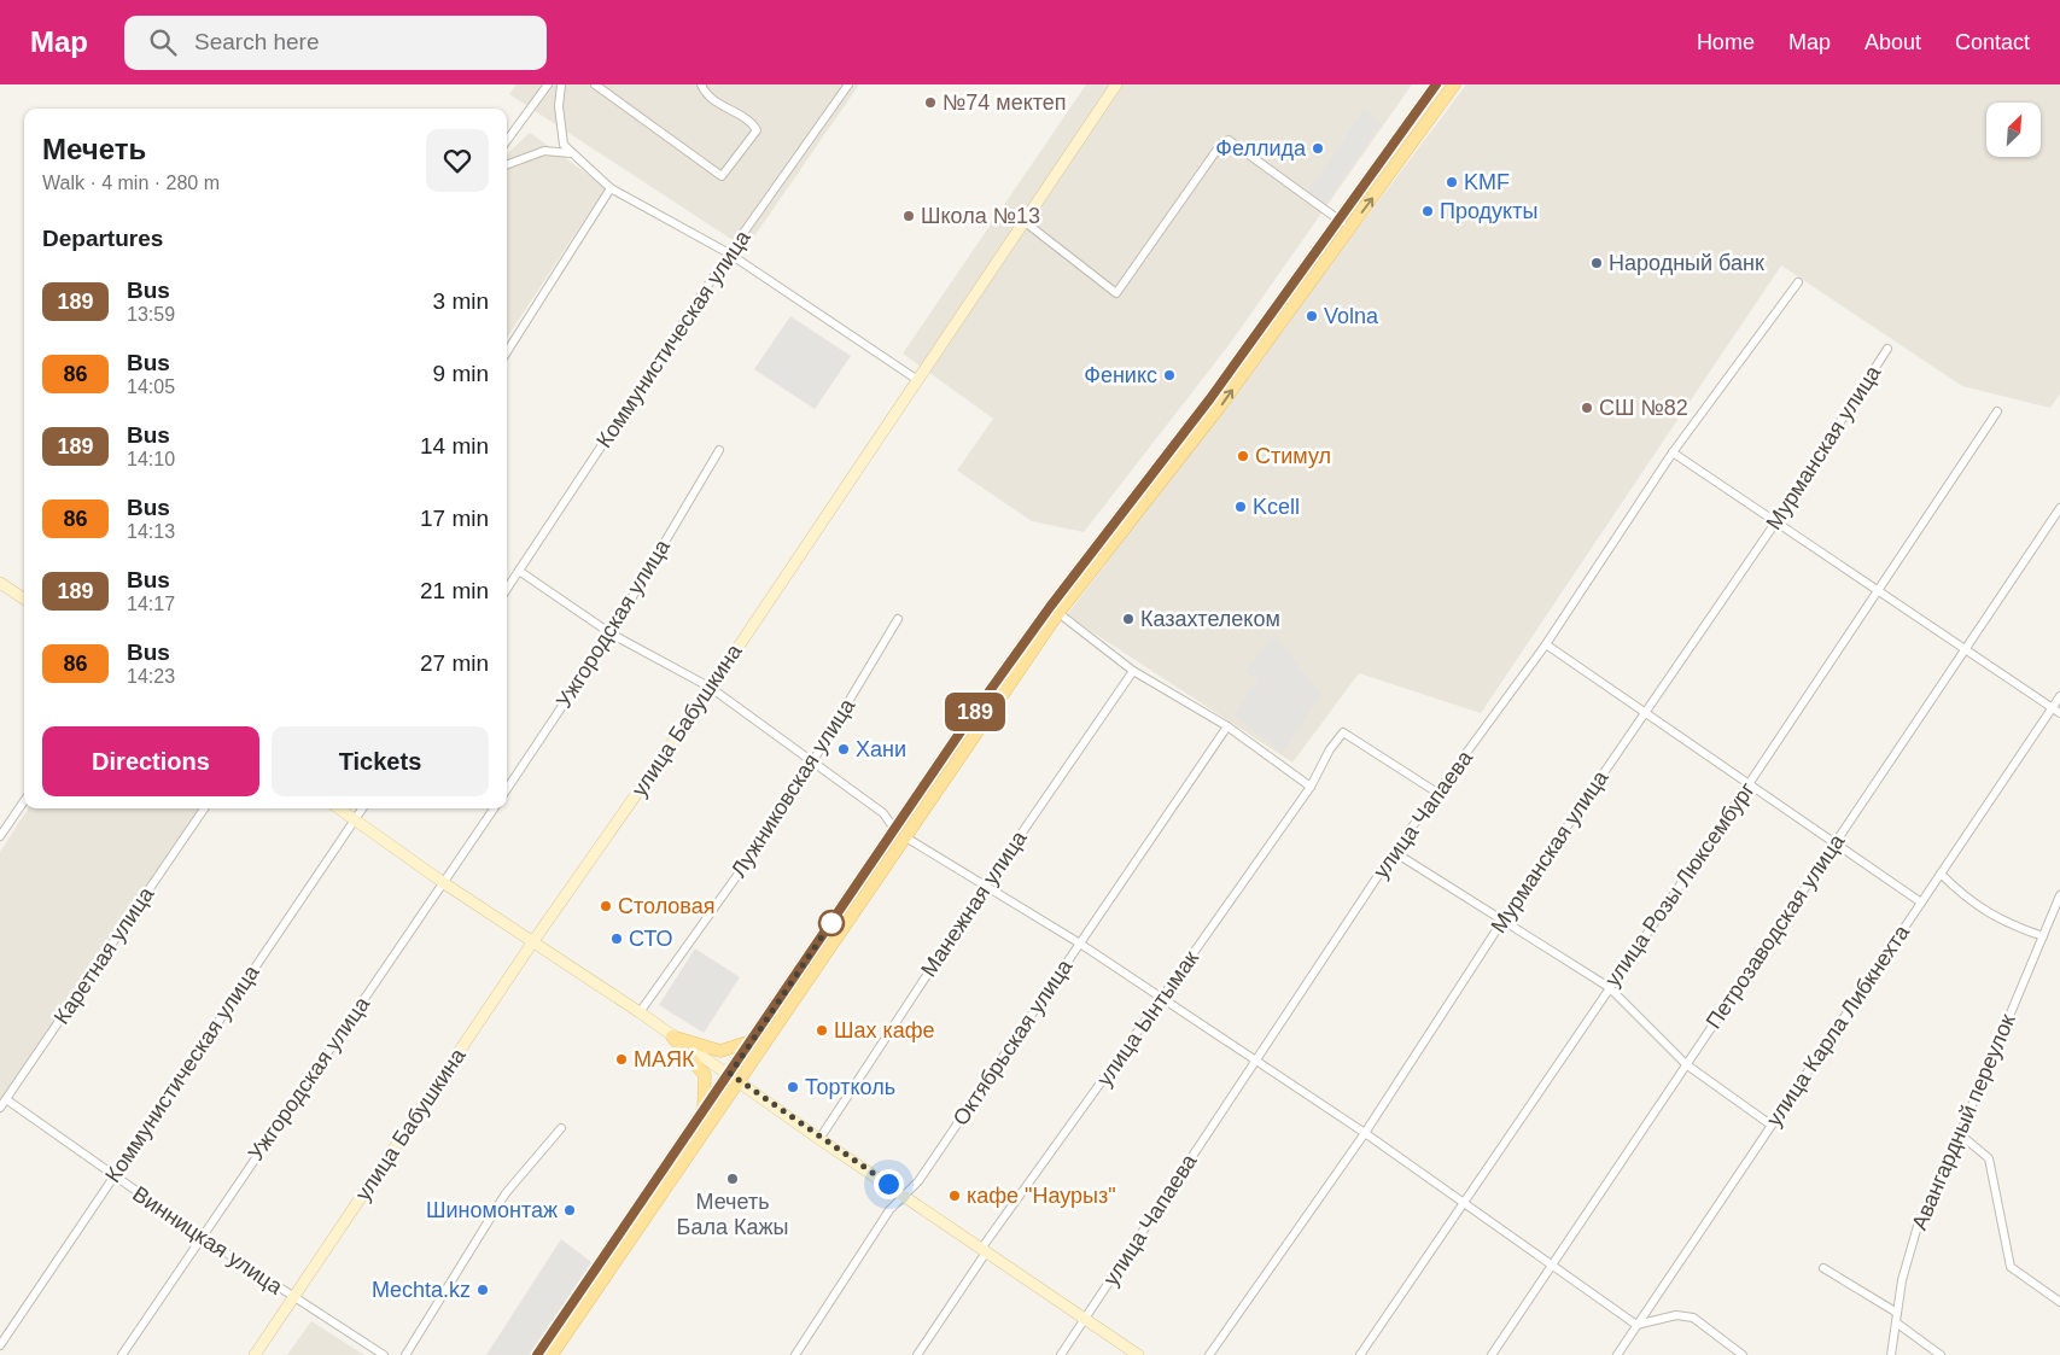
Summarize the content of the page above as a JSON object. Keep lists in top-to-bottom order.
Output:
{
  "streets": {
    "street": [
      "Коммунистическая улица",
      "Мурманская улица",
      "Ужгородская улица",
      "улица Бабушкина",
      "Лужниковская улица",
      "улица Чапаева",
      "улица Розы Люксембург",
      "Манежная улица",
      "Петрозаводская улица",
      "Каретная улица",
      "улица Ынтымак",
      "улица Карла Либкнехта",
      "Октябрьская улица",
      "Авангардный переулок",
      "Винницкая улица"
    ]
  },
  "crossings": [
    ["Коммунистическая улица", "Винницкая улица"],
    ["Ужгородская улица", "Винницкая улица"],
    ["улица Бабушкина", "Винницкая улица"],
    ["улица Чапаева", "улица Ынтымак"],
    ["Каретная улица", "Винницкая улица"]
  ],
  "places": [
    "№74 мектеп",
    "Феллида",
    "KMF",
    "Продукты",
    "Школа №13",
    "Народный банк",
    "Volna",
    "Феникс",
    "СШ №82",
    "Стимул",
    "Kcell",
    "Казахтелеком",
    "Хани",
    "Столовая",
    "СТО",
    "Шах кафе",
    "МАЯК",
    "Тортколь",
    "Мечеть Бала Кажы",
    "кафе \"Наурыз\"",
    "Шиномонтаж",
    "Mechta.kz"
  ],
  "lines": ["bus line 189"],
  "north": "top right",
  "page": {
    "header": "Map",
    "search": "Search here",
    "nav": [
      "Home",
      "Map",
      "About",
      "Contact"
    ],
    "on_map": "189",
    "heading": [
      ["Мечеть", "Walk · 4 min · 280 m"],
      "Departures"
    ],
    "list": [
      {
        "mark": "189",
        "name": "Bus",
        "note": "13:59",
        "value": "3 min"
      },
      {
        "mark": "86",
        "name": "Bus",
        "note": "14:05",
        "value": "9 min"
      },
      {
        "mark": "189",
        "name": "Bus",
        "note": "14:10",
        "value": "14 min"
      },
      {
        "mark": "86",
        "name": "Bus",
        "note": "14:13",
        "value": "17 min"
      },
      {
        "mark": "189",
        "name": "Bus",
        "note": "14:17",
        "value": "21 min"
      },
      {
        "mark": "86",
        "name": "Bus",
        "note": "14:23",
        "value": "27 min"
      }
    ],
    "buttons": ["Directions", "Tickets"]
  }
}
